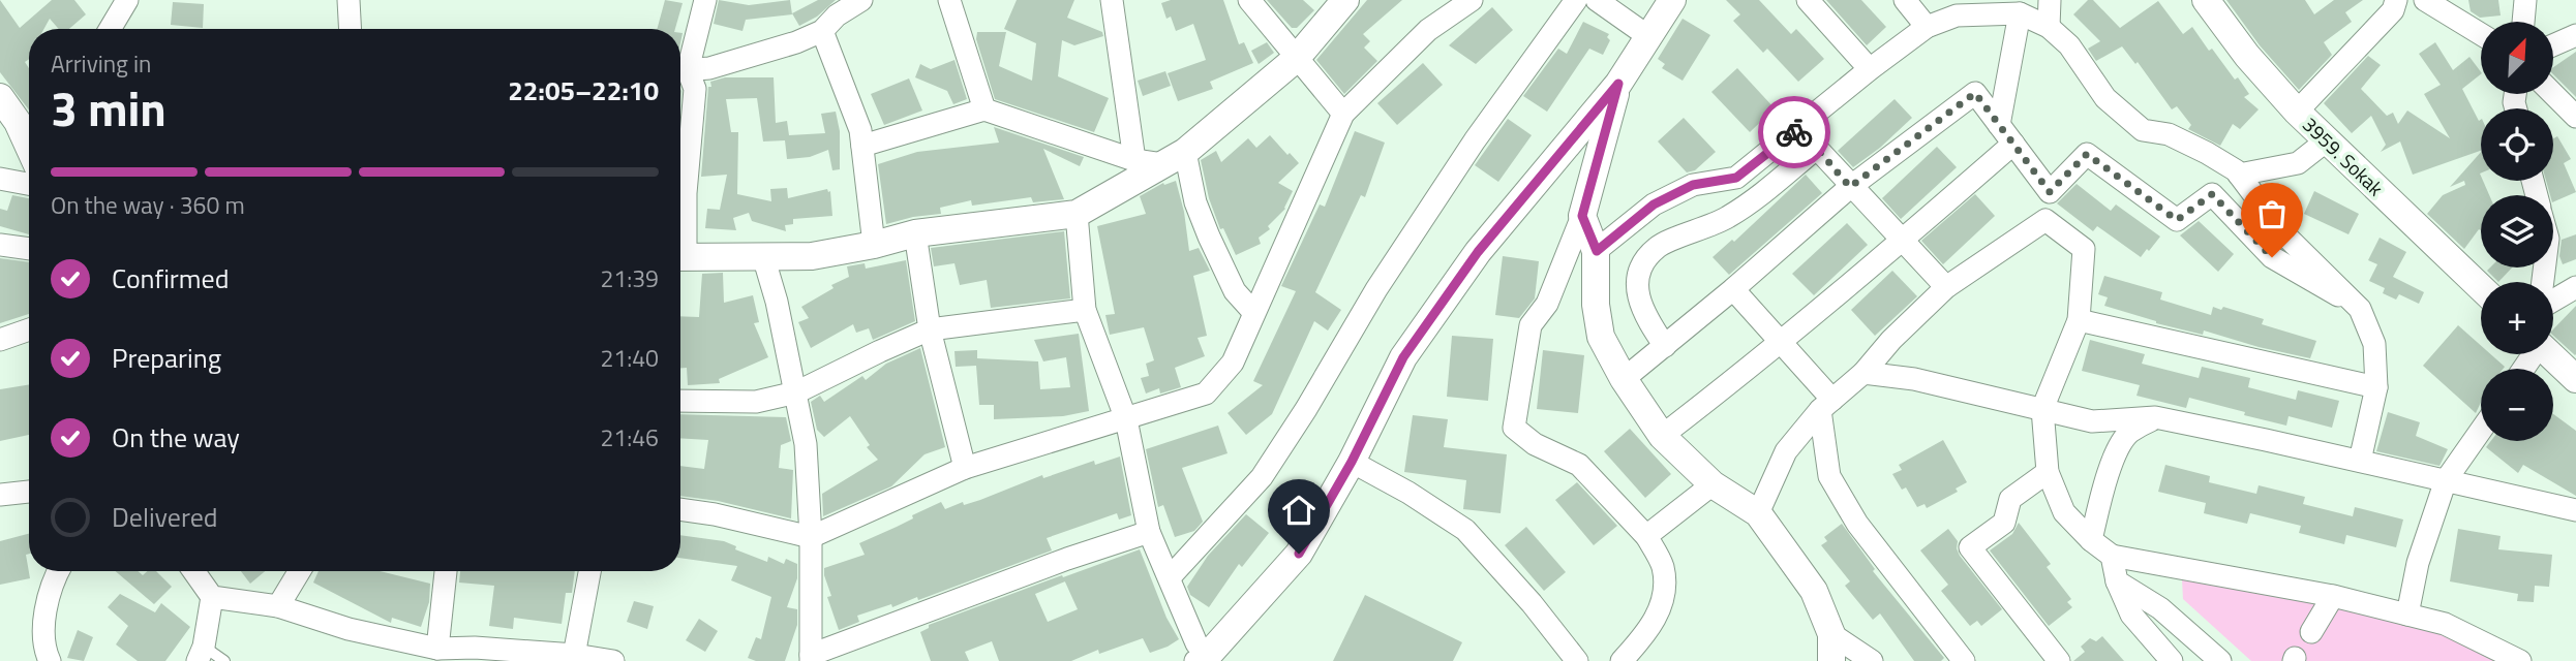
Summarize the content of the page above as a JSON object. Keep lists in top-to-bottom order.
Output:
{
  "streets": {
    "street": ["3959. Sokak"]
  },
  "north": "top right",
  "page": {
    "map_buttons": ["+", "−"],
    "heading": ["3 min", "Arriving in", "22:05–22:10"],
    "bar": "On the way · 360 m",
    "list": [
      ["Confirmed", "21:39"],
      ["Preparing", "21:40"],
      ["On the way", "21:46"],
      "Delivered"
    ]
  }
}
